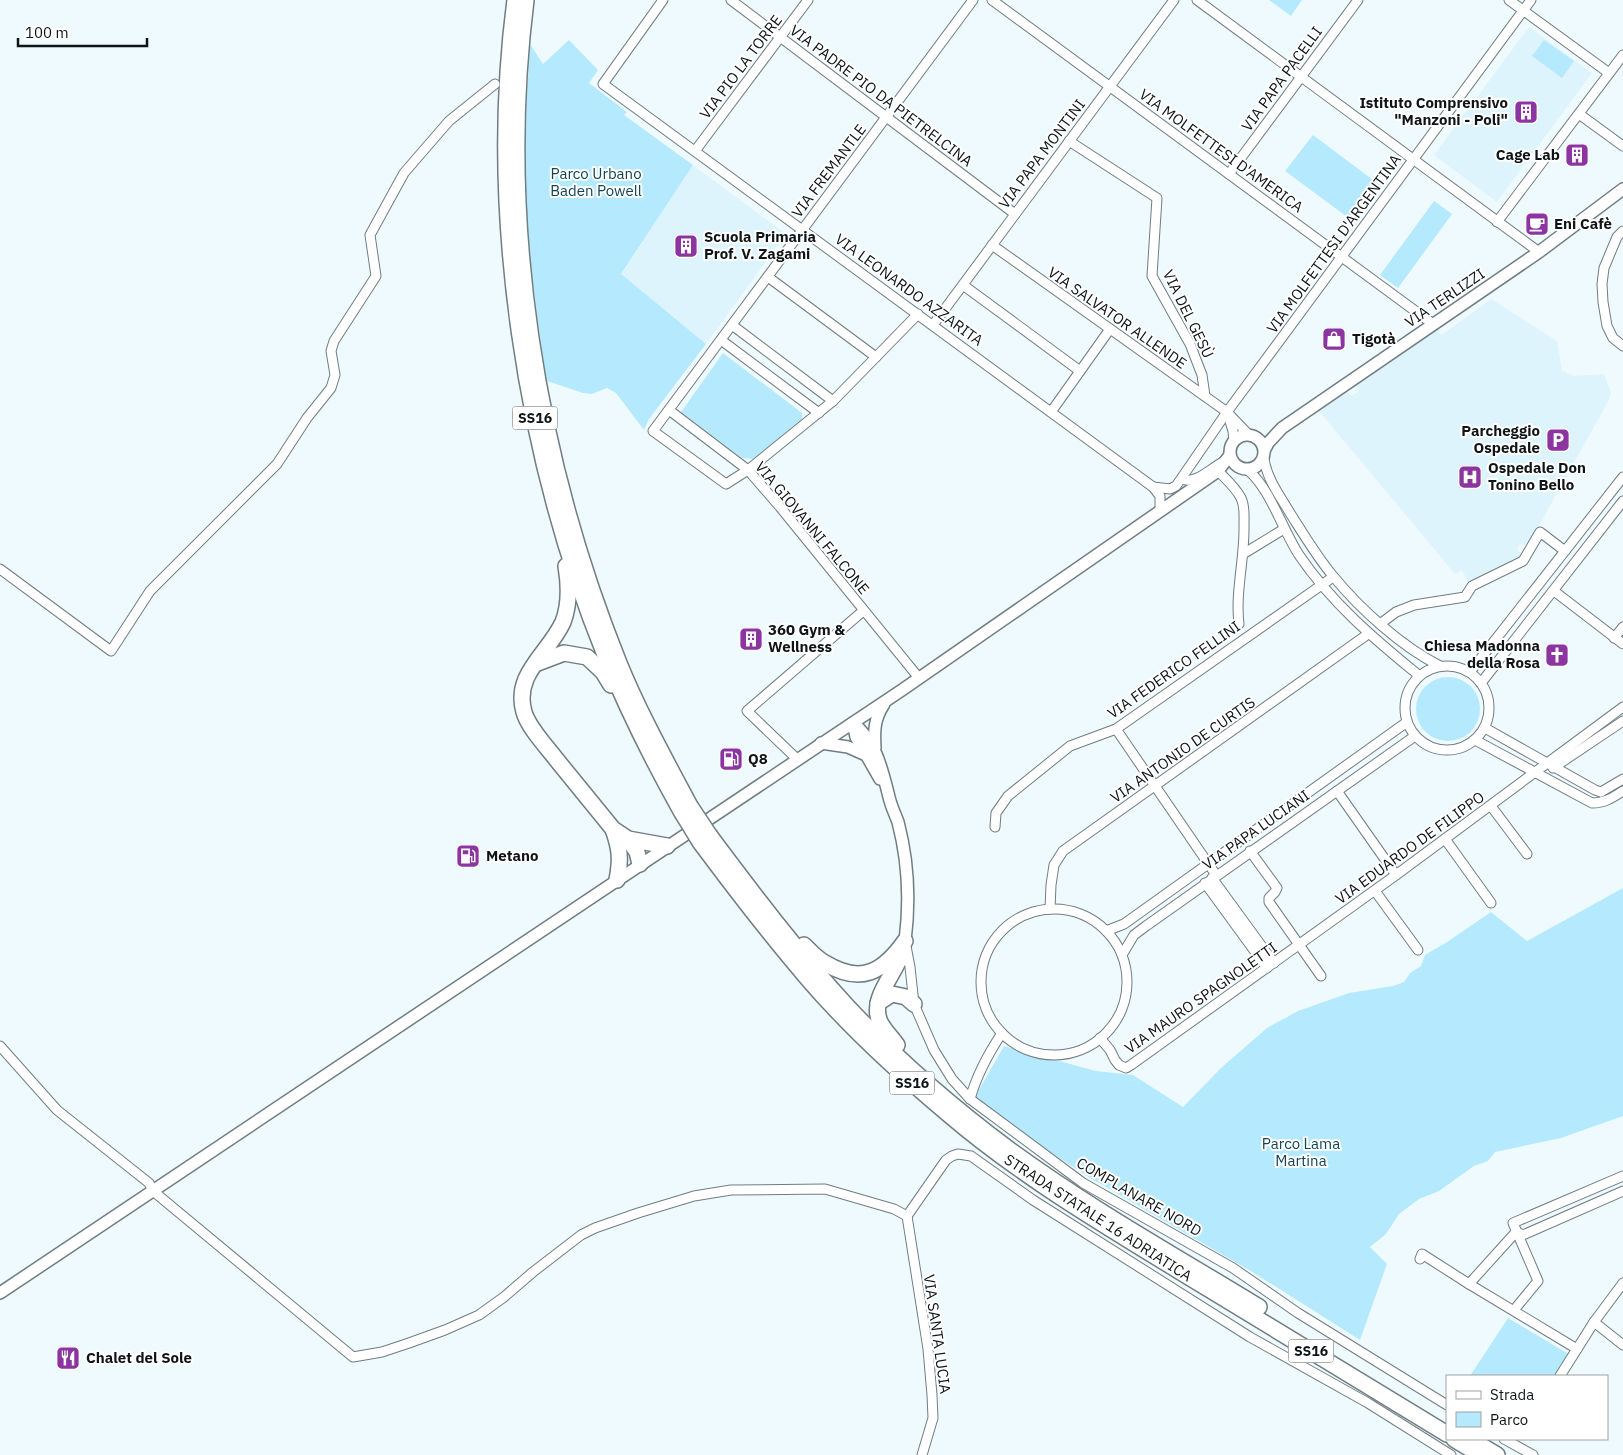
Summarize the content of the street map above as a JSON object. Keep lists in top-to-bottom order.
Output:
{
  "streets": {
    "highway": ["SS16", "STRADA STATALE 16 ADRIATICA"],
    "main road": ["VIA TERLIZZI"],
    "street": [
      "VIA PIO LA TORRE",
      "VIA PAPA PACELLI",
      "VIA PADRE PIO DA PIETRELCINA",
      "VIA MOLFETTESI D'AMERICA",
      "VIA PAPA MONTINI",
      "VIA FREMANTLE",
      "VIA MOLFETTESI D'ARGENTINA",
      "VIA LEONARDO AZZARITA",
      "VIA DEL GESÙ",
      "VIA SALVATOR ALLENDE",
      "VIA GIOVANNI FALCONE",
      "VIA FEDERICO FELLINI",
      "VIA ANTONIO DE CURTIS",
      "VIA PAPA LUCIANI",
      "VIA EDUARDO DE FILIPPO",
      "VIA MAURO SPAGNOLETTI",
      "COMPLANARE NORD",
      "VIA SANTA LUCIA"
    ]
  },
  "crossings": [
    ["VIA PIO LA TORRE", "VIA PADRE PIO DA PIETRELCINA"],
    ["VIA PIO LA TORRE", "VIA LEONARDO AZZARITA"],
    ["VIA PAPA PACELLI", "VIA MOLFETTESI D'AMERICA"],
    ["VIA PADRE PIO DA PIETRELCINA", "VIA PAPA MONTINI"],
    ["VIA PADRE PIO DA PIETRELCINA", "VIA FREMANTLE"],
    ["VIA MOLFETTESI D'AMERICA", "VIA PAPA MONTINI"],
    ["VIA MOLFETTESI D'AMERICA", "VIA MOLFETTESI D'ARGENTINA"],
    ["VIA MOLFETTESI D'AMERICA", "VIA TERLIZZI"],
    ["VIA PAPA MONTINI", "VIA LEONARDO AZZARITA"],
    ["VIA PAPA MONTINI", "VIA DEL GESÙ"],
    ["VIA PAPA MONTINI", "VIA SALVATOR ALLENDE"],
    ["VIA FREMANTLE", "VIA LEONARDO AZZARITA"],
    ["VIA FREMANTLE", "VIA GIOVANNI FALCONE"],
    ["VIA MOLFETTESI D'ARGENTINA", "VIA SALVATOR ALLENDE"],
    ["VIA TERLIZZI", "VIA SALVATOR ALLENDE"],
    ["VIA DEL GESÙ", "VIA SALVATOR ALLENDE"],
    ["VIA ANTONIO DE CURTIS", "VIA PAPA LUCIANI"],
    ["VIA ANTONIO DE CURTIS", "VIA MAURO SPAGNOLETTI"],
    ["VIA PAPA LUCIANI", "VIA MAURO SPAGNOLETTI"],
    ["VIA EDUARDO DE FILIPPO", "VIA MAURO SPAGNOLETTI"]
  ],
  "parks": ["Parco Urbano Baden Powell", "Parco Lama Martina"],
  "places": {
    "building": [
      "Istituto Comprensivo \"Manzoni - Poli\"",
      "Cage Lab",
      "Scuola Primaria Prof. V. Zagami",
      "360 Gym & Wellness"
    ],
    "cafe": ["Eni Cafè"],
    "shop": ["Tigotà"],
    "parking": ["Parcheggio Ospedale"],
    "hospital": ["Ospedale Don Tonino Bello"],
    "church": ["Chiesa Madonna della Rosa"],
    "fuel station": ["Q8", "Metano"],
    "restaurant": ["Chalet del Sole"]
  },
  "legend": ["Strada", "Parco"],
  "scale_bar": "100 m"
}
